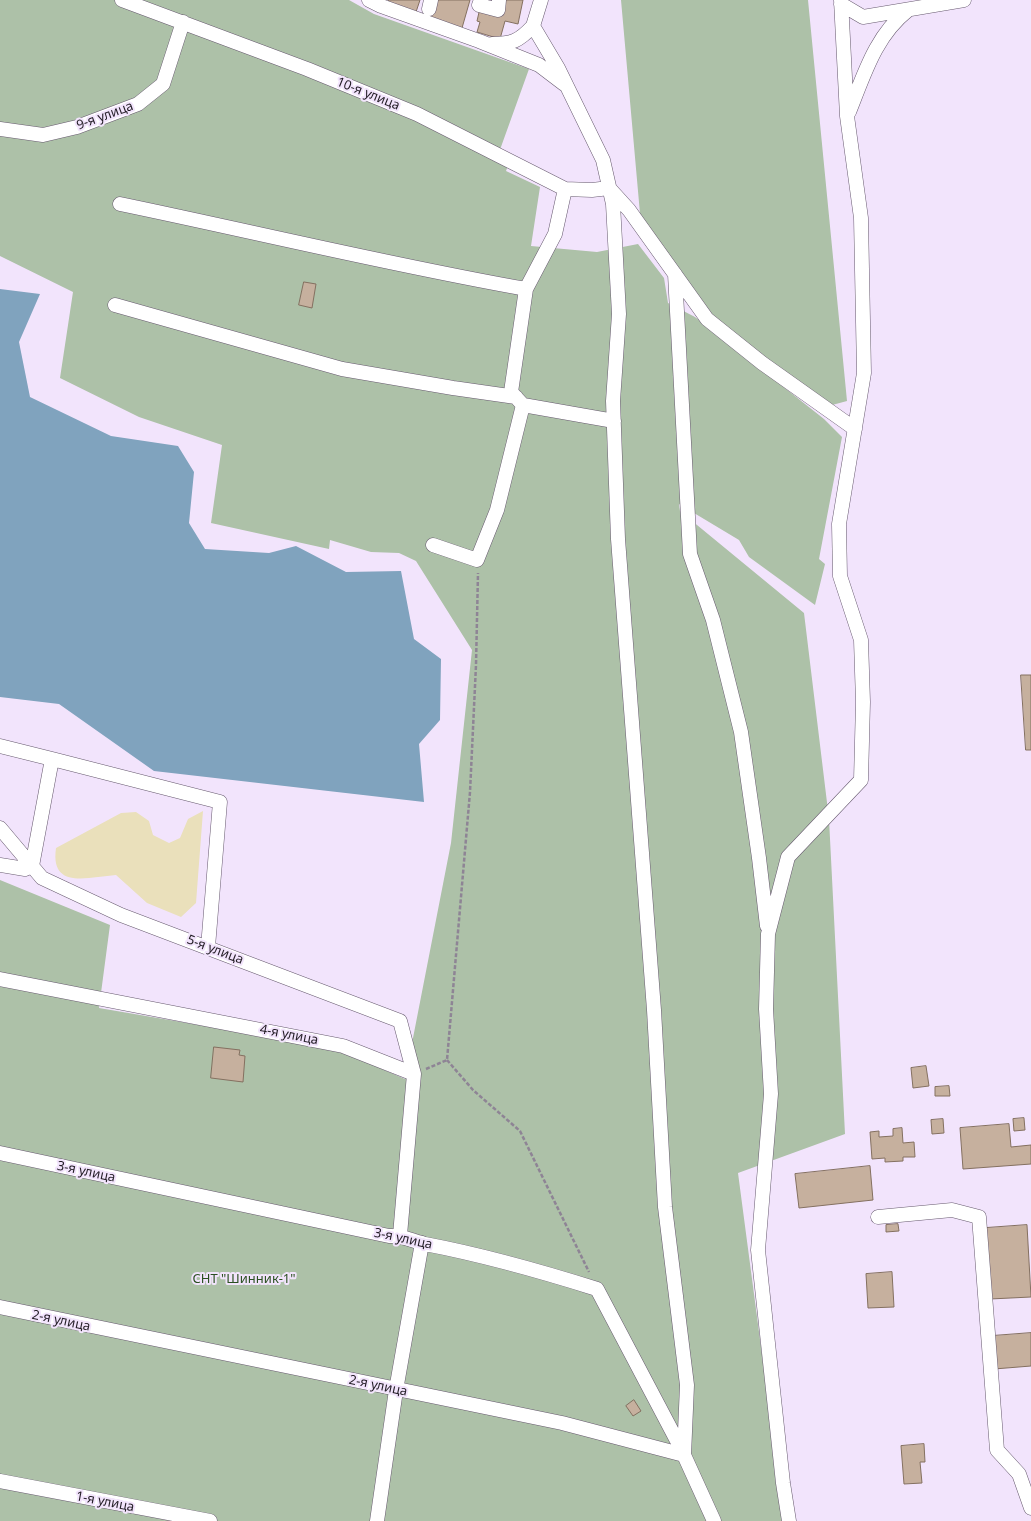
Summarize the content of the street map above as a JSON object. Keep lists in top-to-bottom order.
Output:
{
  "streets": {
    "street": [
      "10-я улица",
      "9-я улица",
      "5-я улица",
      "4-я улица",
      "3-я улица",
      "2-я улица",
      "1-я улица"
    ]
  },
  "crossings": [
    ["10-я улица", "9-я улица"],
    ["5-я улица", "4-я улица"]
  ],
  "parks": ["СНТ \"Шинник-1\""]
}
